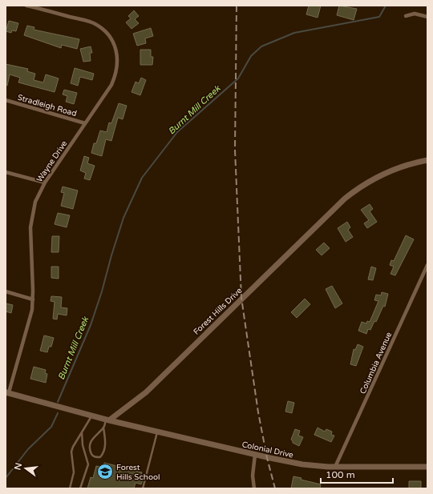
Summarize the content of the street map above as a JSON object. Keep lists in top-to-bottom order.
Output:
{
  "streets": {
    "street": [
      "Stradleigh Road",
      "Wayne Drive",
      "Forest Hills Drive",
      "Columbia Avenue",
      "Colonial Drive"
    ]
  },
  "crossings": [
    ["Stradleigh Road", "Wayne Drive"],
    ["Forest Hills Drive", "Colonial Drive"],
    ["Columbia Avenue", "Colonial Drive"]
  ],
  "water": ["Burnt Mill Creek"],
  "places": {
    "school or university": ["Forest Hills School"]
  },
  "scale_bar": "100 m",
  "north": "left"
}
